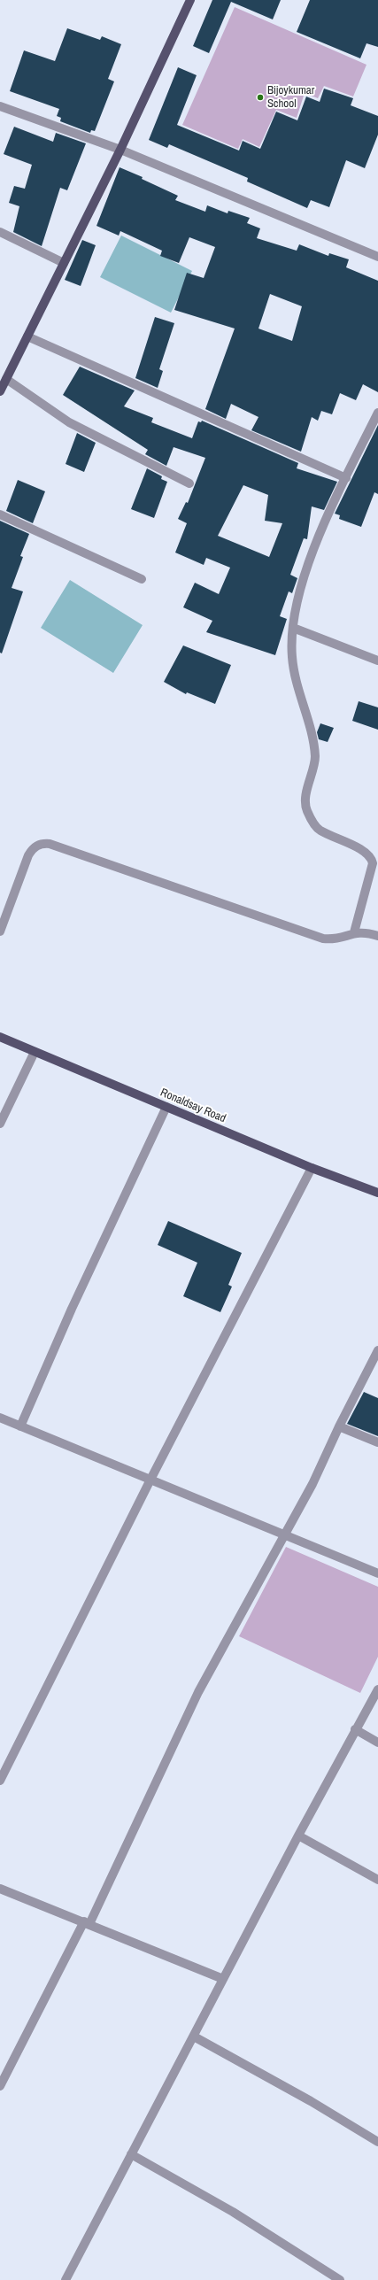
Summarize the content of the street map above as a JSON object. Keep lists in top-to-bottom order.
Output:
{
  "streets": {
    "main road": ["Ronaldsay Road"]
  },
  "places": ["Bijoykumar School"]
}
